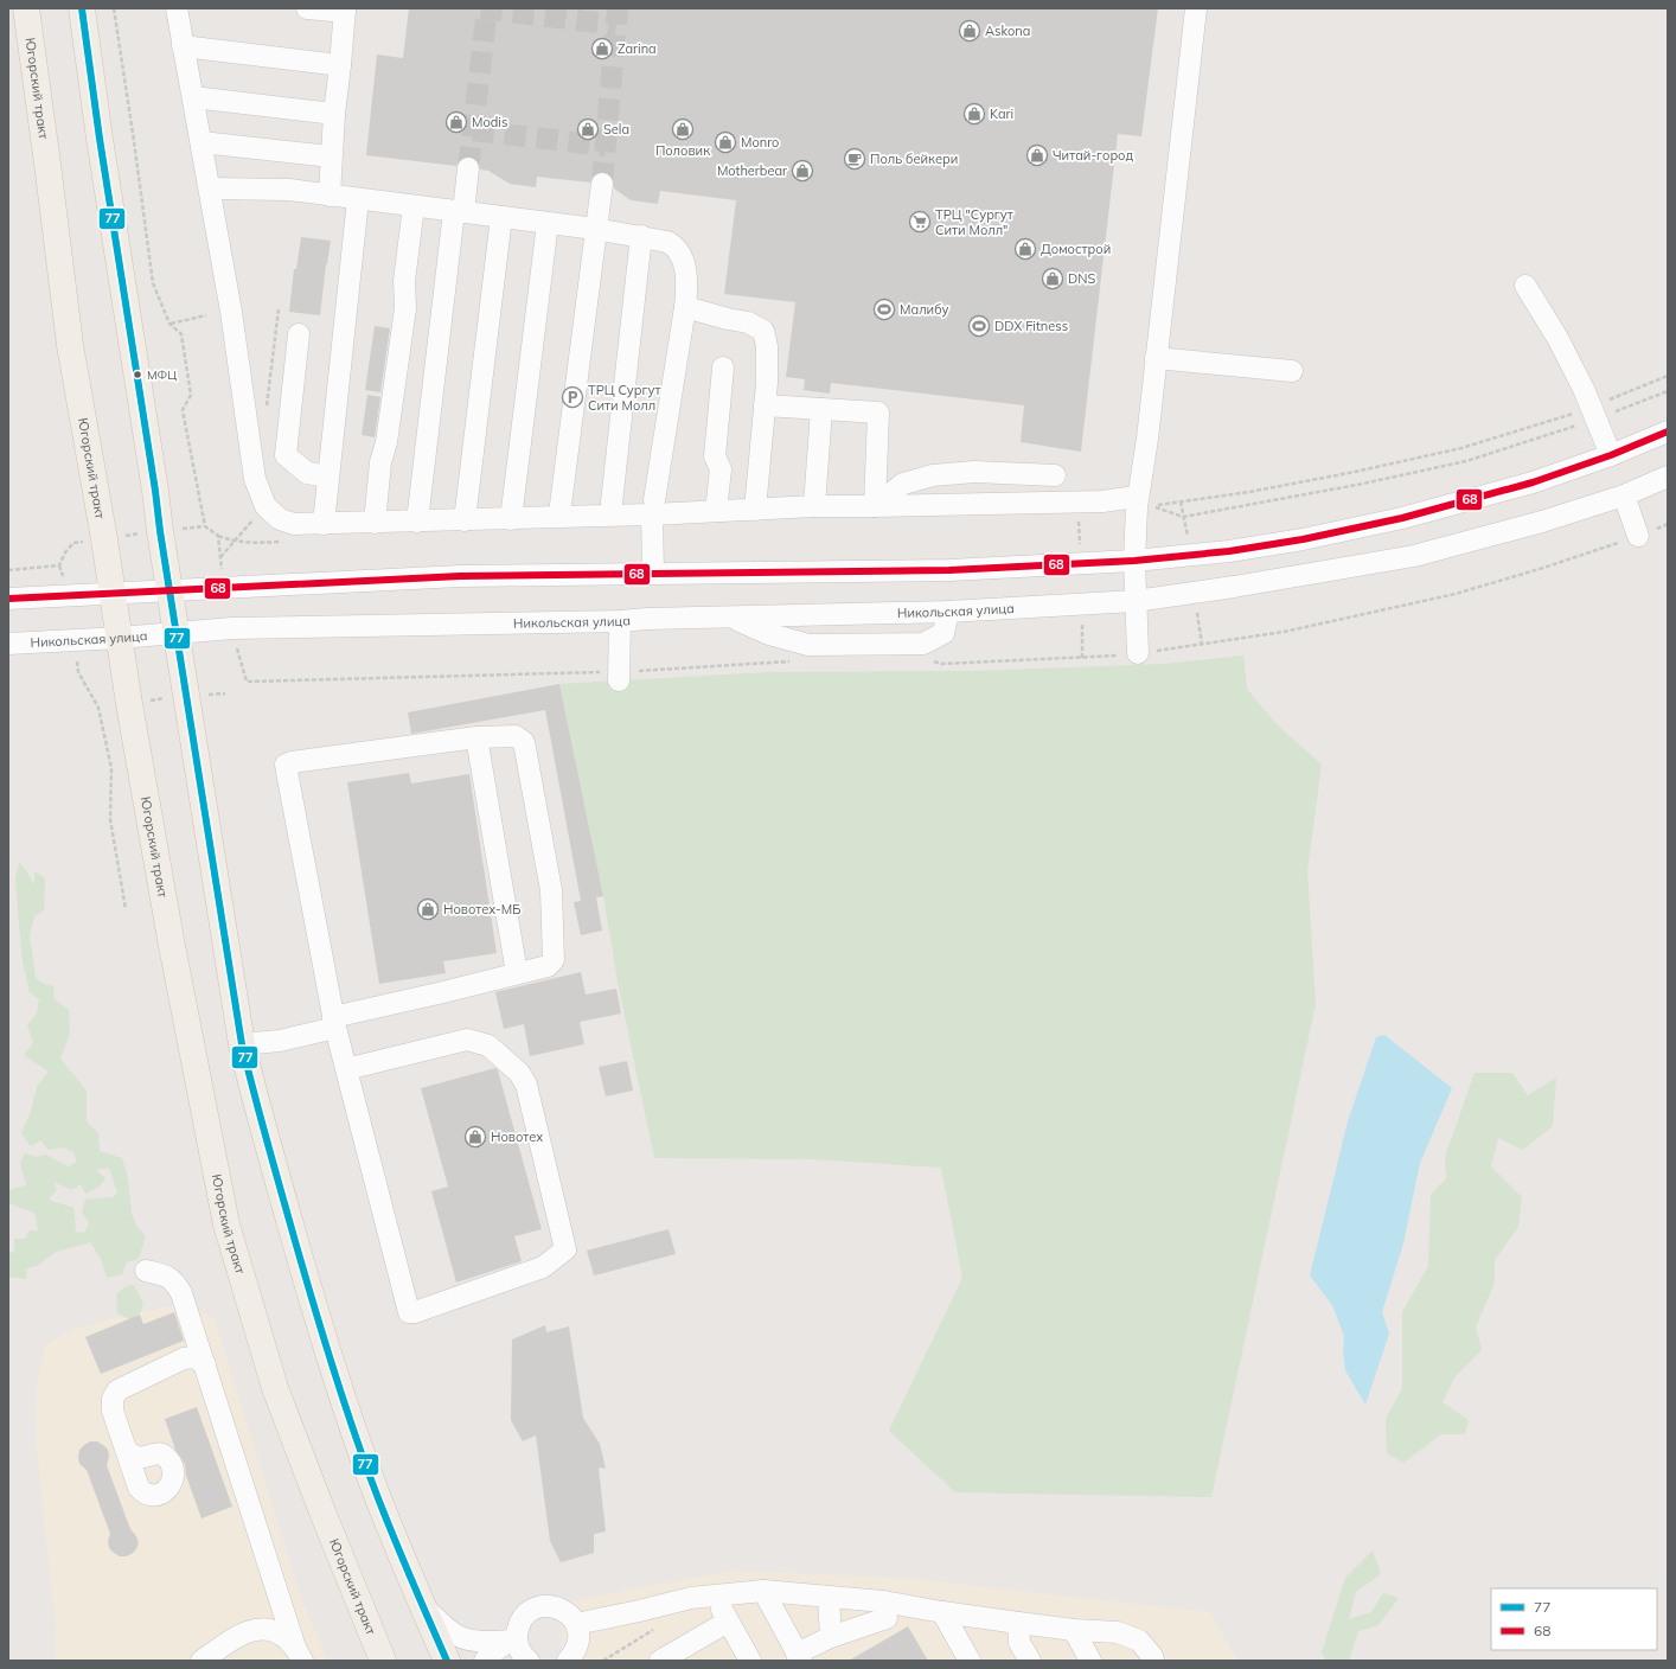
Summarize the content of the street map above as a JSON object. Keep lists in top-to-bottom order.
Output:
{
  "streets": {
    "main road": ["Югорский тракт"],
    "street": ["Никольская улица"]
  },
  "crossings": [
    ["Югорский тракт", "Никольская улица"]
  ],
  "places": {
    "shop": [
      "Askona",
      "Zarina",
      "Kari",
      "Modis",
      "Sela",
      "Половик",
      "Monro",
      "Читай-город",
      "Motherbear",
      "Домострой",
      "DNS",
      "Новотех-МБ",
      "Новотех"
    ],
    "cafe": ["Поль бейкери"],
    "supermarket": ["ТРЦ \"Сургут Сити Молл\""],
    "sports": ["Малибу", "DDX Fitness"],
    "other": ["МФЦ"],
    "parking": ["ТРЦ Сургут Сити Молл"]
  },
  "lines": ["transit line 77", "transit line 68"],
  "legend": ["77", "68"]
}
